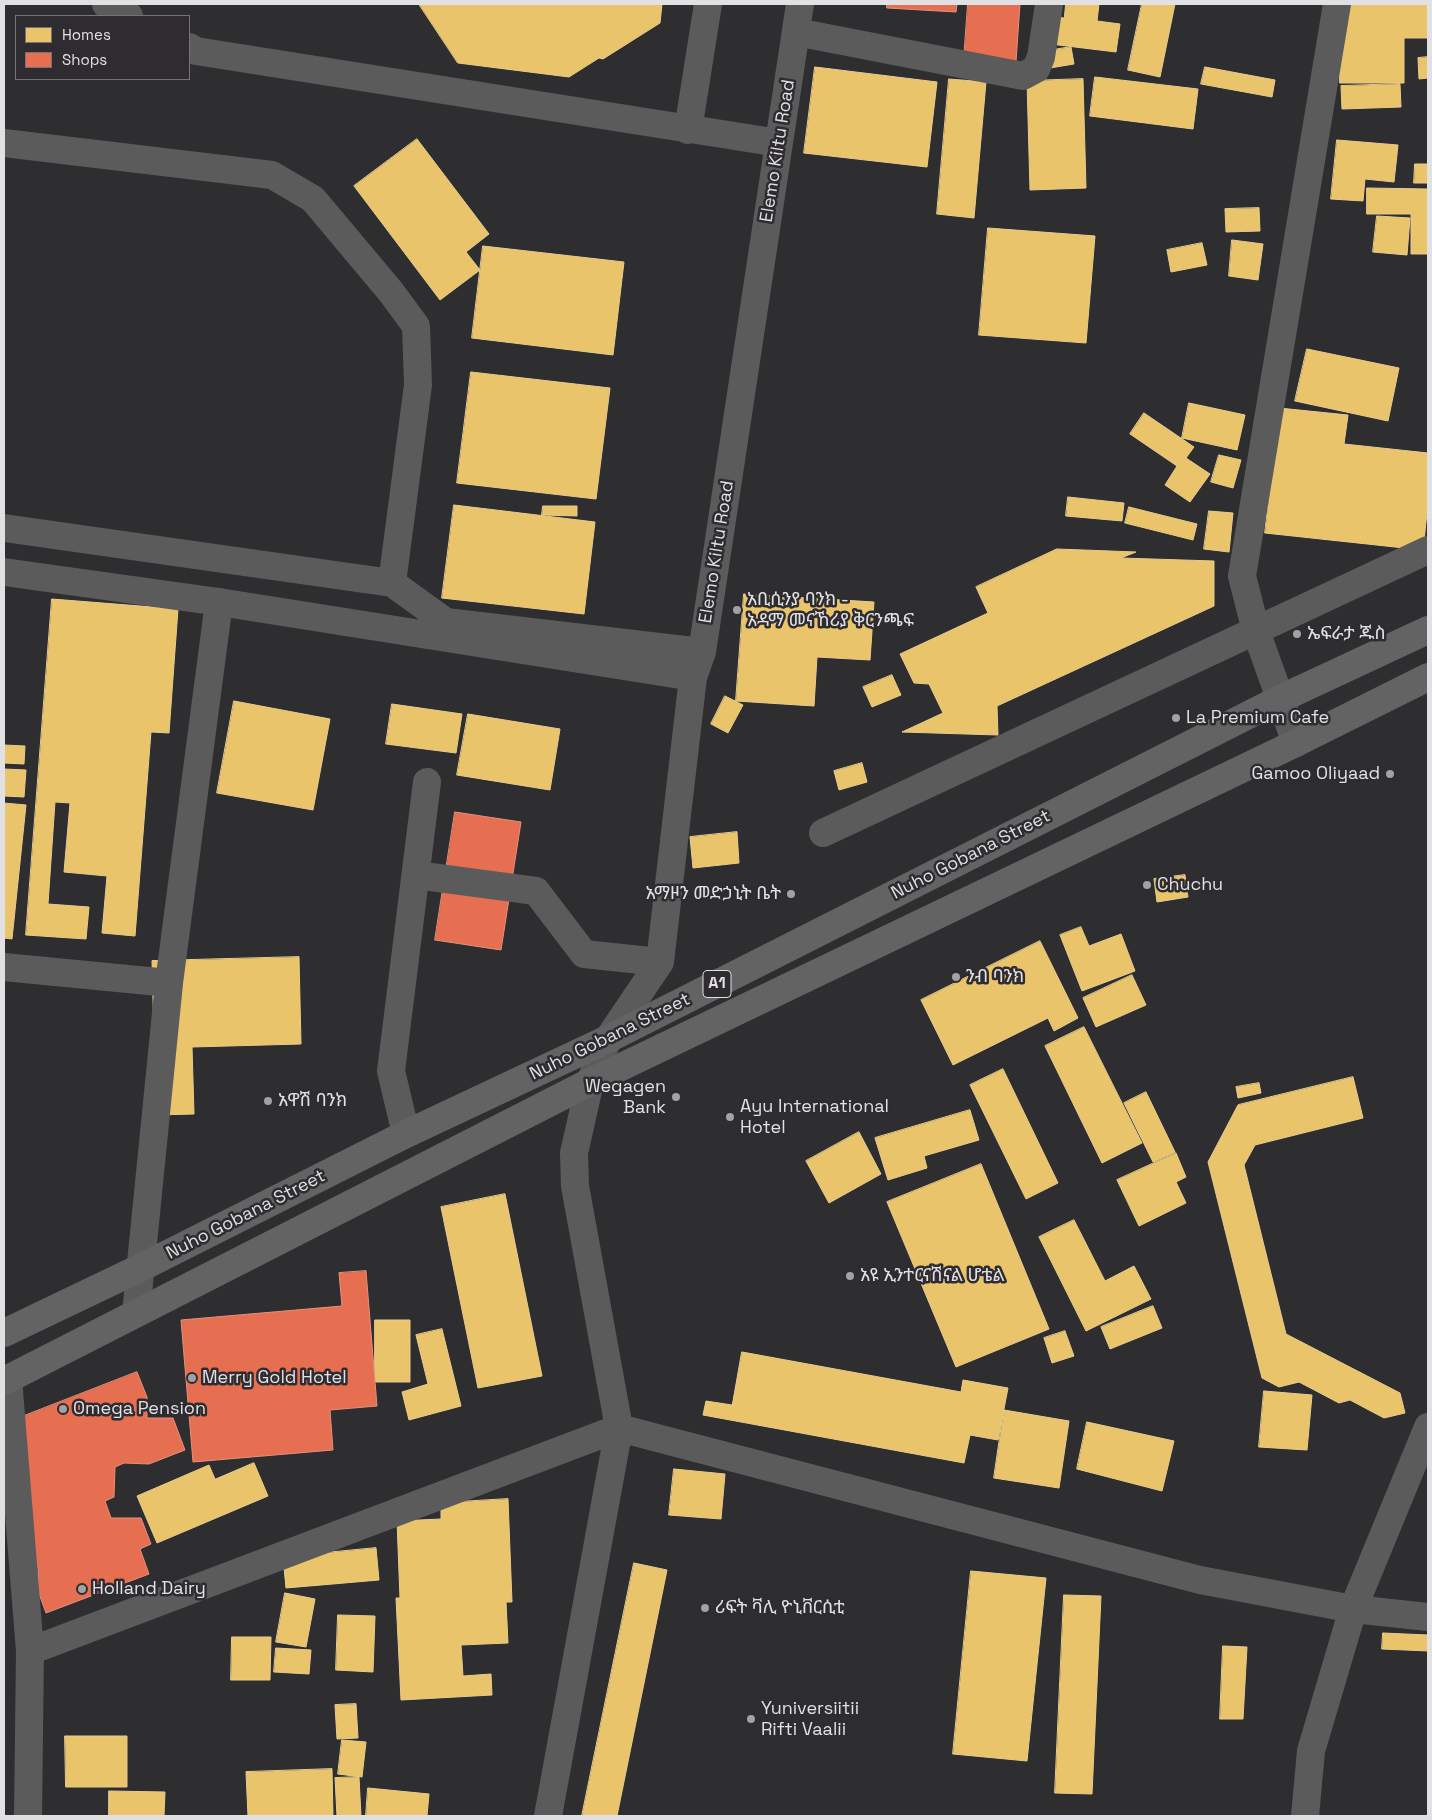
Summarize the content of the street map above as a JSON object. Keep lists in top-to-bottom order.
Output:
{
  "streets": {
    "main road": ["Nuho Gobana Street", "A1"],
    "street": ["Elemo Kiltu Road"]
  },
  "crossings": [
    ["Elemo Kiltu Road", "Nuho Gobana Street"]
  ],
  "places": [
    "አቢሲንያ ባንክ - አዳማ መናኸሪያ ቅርንጫፍ",
    "ኤፍራታ ጁስ",
    "La Premium Cafe",
    "Gamoo Oliyaad",
    "Chuchu",
    "አማዞን መድኃኒት ቤት",
    "ንብ ባንክ",
    "Wegagen Bank",
    "አዋሽ ባንክ",
    "Ayu International Hotel",
    "አዩ ኢንተርናሽናል ሆቴል",
    "Merry Gold Hotel",
    "Omega Pension",
    "Holland Dairy",
    "ሪፍት ቫሊ ዮኒቨርሲቲ",
    "Yuniversiitii Rifti Vaalii"
  ],
  "legend": ["Homes", "Shops"]
}
